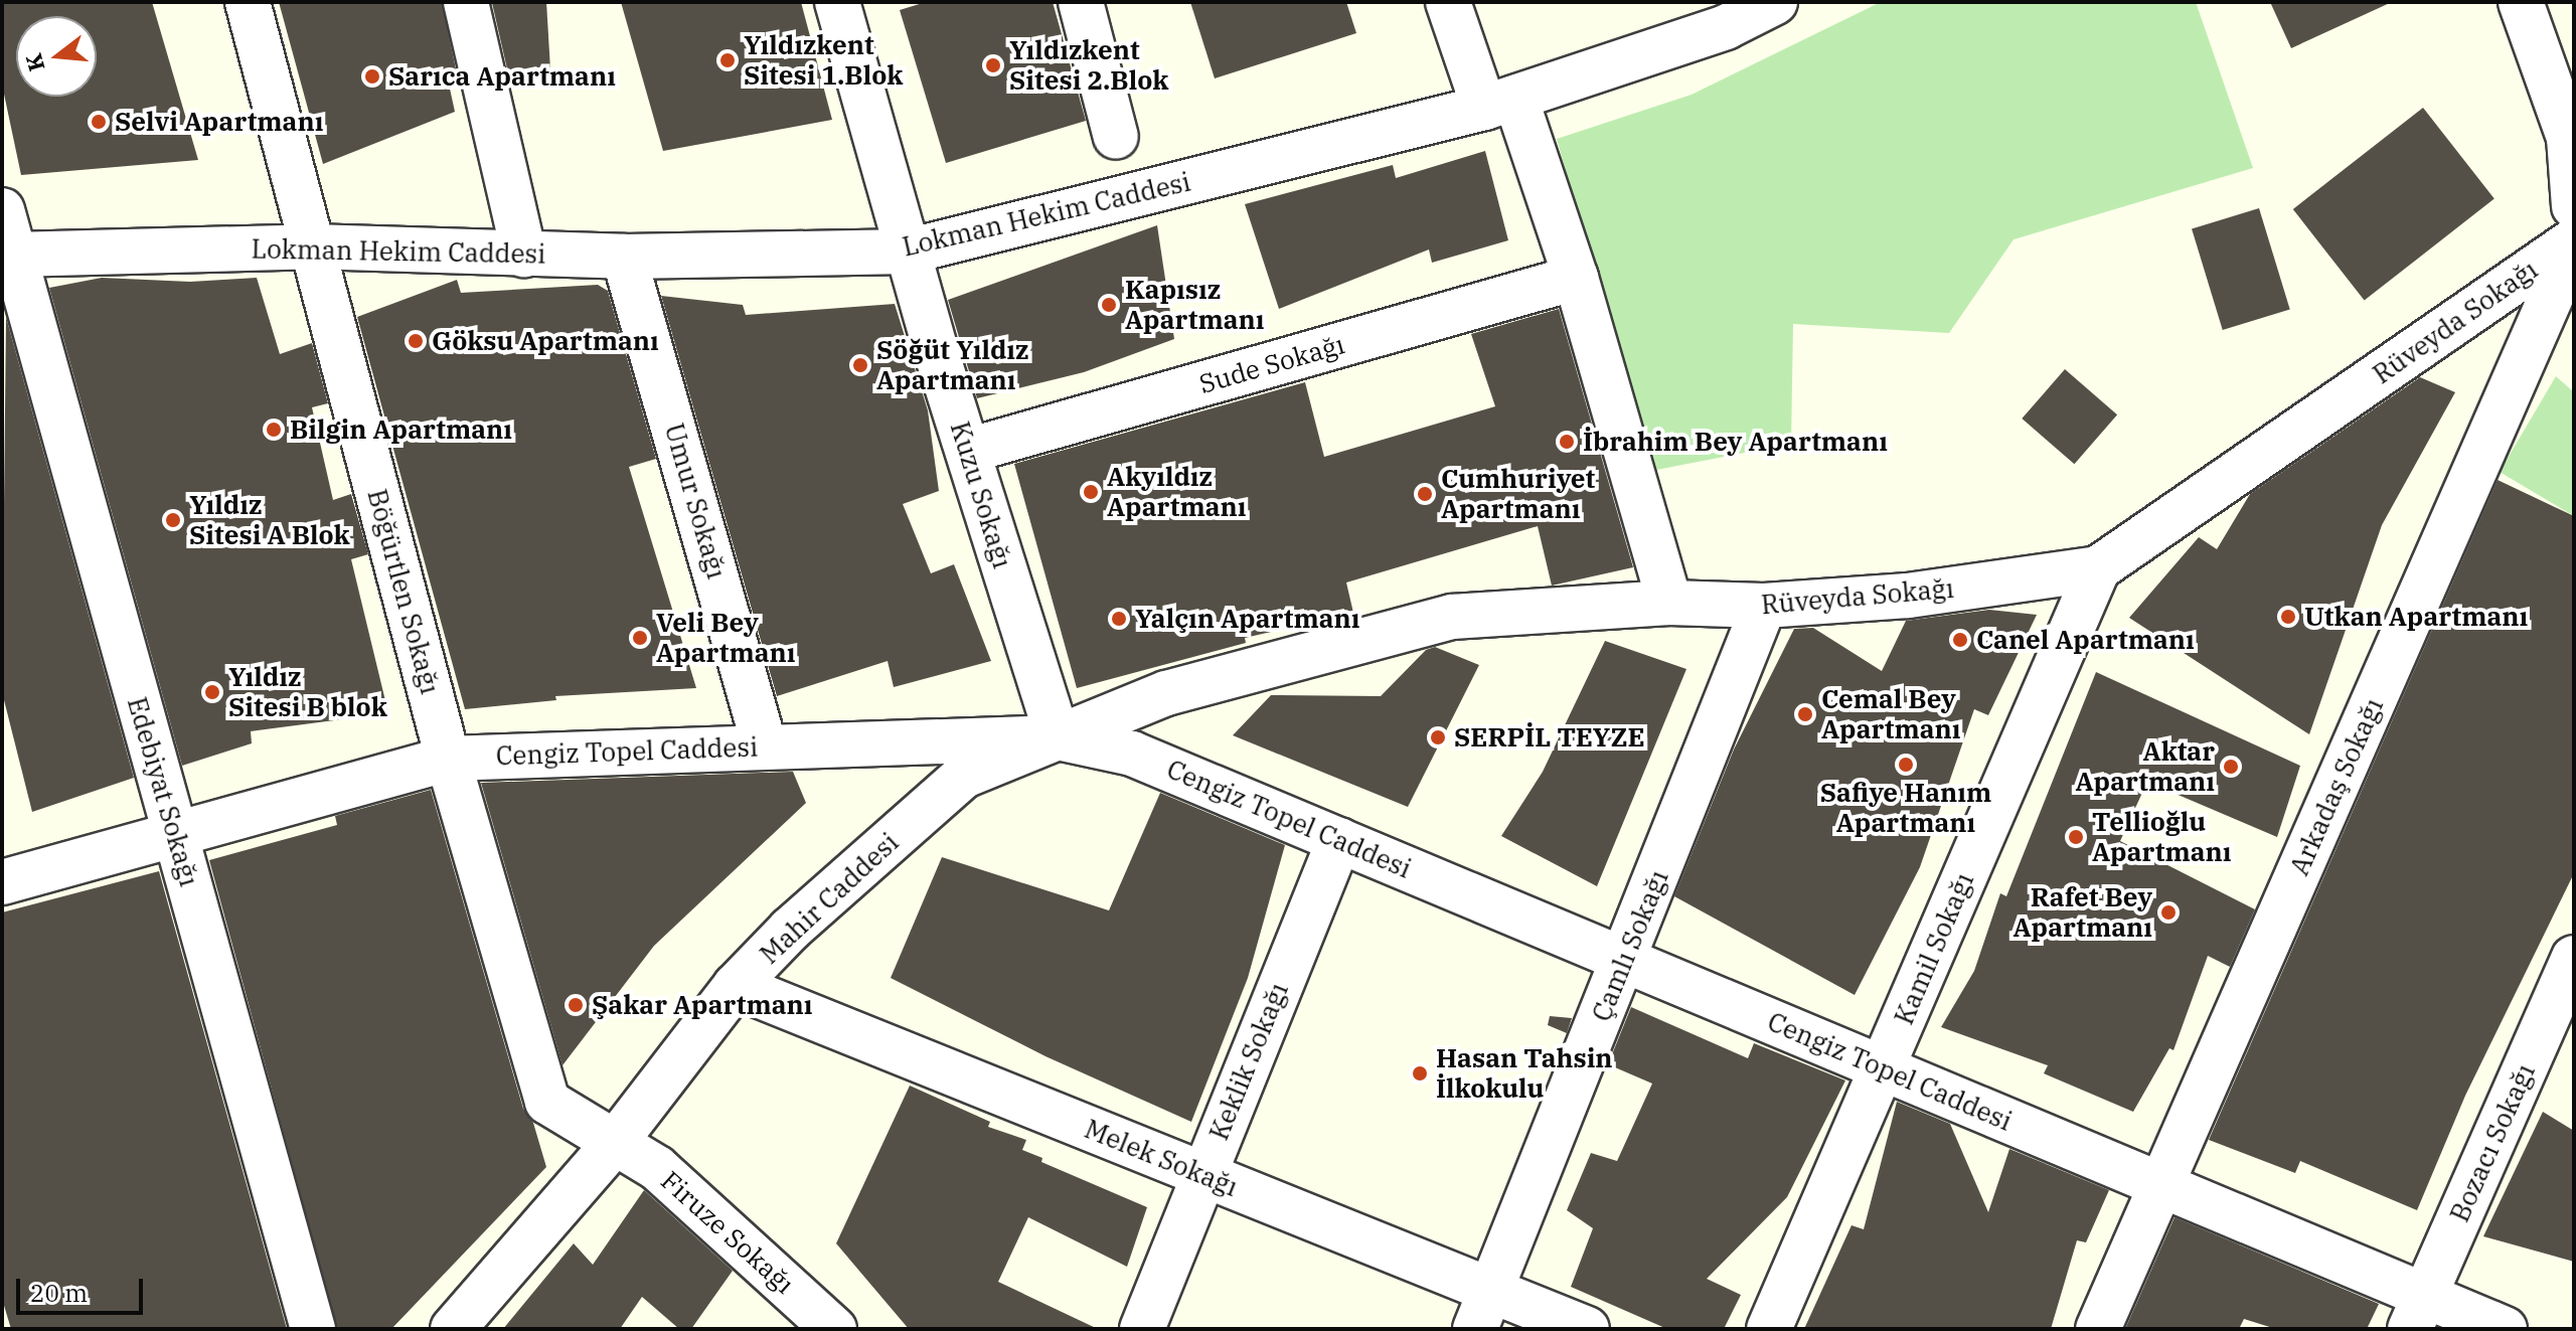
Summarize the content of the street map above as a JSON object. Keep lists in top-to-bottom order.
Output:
{
  "streets": {
    "street": [
      "Lokman Hekim Caddesi",
      "Rüveyda Sokağı",
      "Sude Sokağı",
      "Kuzu Sokağı",
      "Umur Sokağı",
      "Böğürtlen Sokağı",
      "Cengiz Topel Caddesi",
      "Arkadaş Sokağı",
      "Edebiyat Sokağı",
      "Mahir Caddesi",
      "Çamlı Sokağı",
      "Kamil Sokağı",
      "Keklik Sokağı",
      "Bozacı Sokağı",
      "Melek Sokağı",
      "Firuze Sokağı"
    ]
  },
  "crossings": [
    ["Lokman Hekim Caddesi", "Kuzu Sokağı"],
    ["Lokman Hekim Caddesi", "Umur Sokağı"],
    ["Lokman Hekim Caddesi", "Böğürtlen Sokağı"],
    ["Lokman Hekim Caddesi", "Edebiyat Sokağı"],
    ["Rüveyda Sokağı", "Kuzu Sokağı"],
    ["Rüveyda Sokağı", "Cengiz Topel Caddesi"],
    ["Rüveyda Sokağı", "Arkadaş Sokağı"],
    ["Rüveyda Sokağı", "Mahir Caddesi"],
    ["Rüveyda Sokağı", "Çamlı Sokağı"],
    ["Rüveyda Sokağı", "Kamil Sokağı"],
    ["Sude Sokağı", "Kuzu Sokağı"],
    ["Kuzu Sokağı", "Cengiz Topel Caddesi"],
    ["Kuzu Sokağı", "Mahir Caddesi"],
    ["Umur Sokağı", "Cengiz Topel Caddesi"],
    ["Böğürtlen Sokağı", "Cengiz Topel Caddesi"],
    ["Böğürtlen Sokağı", "Mahir Caddesi"],
    ["Böğürtlen Sokağı", "Firuze Sokağı"],
    ["Cengiz Topel Caddesi", "Arkadaş Sokağı"],
    ["Cengiz Topel Caddesi", "Edebiyat Sokağı"],
    ["Cengiz Topel Caddesi", "Mahir Caddesi"],
    ["Cengiz Topel Caddesi", "Çamlı Sokağı"],
    ["Cengiz Topel Caddesi", "Kamil Sokağı"],
    ["Cengiz Topel Caddesi", "Keklik Sokağı"],
    ["Cengiz Topel Caddesi", "Bozacı Sokağı"],
    ["Mahir Caddesi", "Melek Sokağı"],
    ["Mahir Caddesi", "Firuze Sokağı"],
    ["Çamlı Sokağı", "Melek Sokağı"],
    ["Keklik Sokağı", "Melek Sokağı"]
  ],
  "places": [
    "Yıldızkent Sitesi 1.Blok",
    "Yıldızkent Sitesi 2.Blok",
    "Sarıca Apartmanı",
    "Selvi Apartmanı",
    "Kapısız Apartmanı",
    "Göksu Apartmanı",
    "Söğüt Yıldız Apartmanı",
    "Bilgin Apartmanı",
    "İbrahim Bey Apartmanı",
    "Akyıldız Apartmanı",
    "Cumhuriyet Apartmanı",
    "Yıldız Sitesi A Blok",
    "Utkan Apartmanı",
    "Yalçın Apartmanı",
    "Veli Bey Apartmanı",
    "Canel Apartmanı",
    "Yıldız Sitesi B blok",
    "Cemal Bey Apartmanı",
    "SERPİL TEYZE",
    "Safiye Hanım Apartmanı",
    "Aktar Apartmanı",
    "Tellioğlu Apartmanı",
    "Rafet Bey Apartmanı",
    "Şakar Apartmanı",
    "Hasan Tahsin İlkokulu"
  ],
  "scale_bar": "20 m",
  "north": "left"
}
